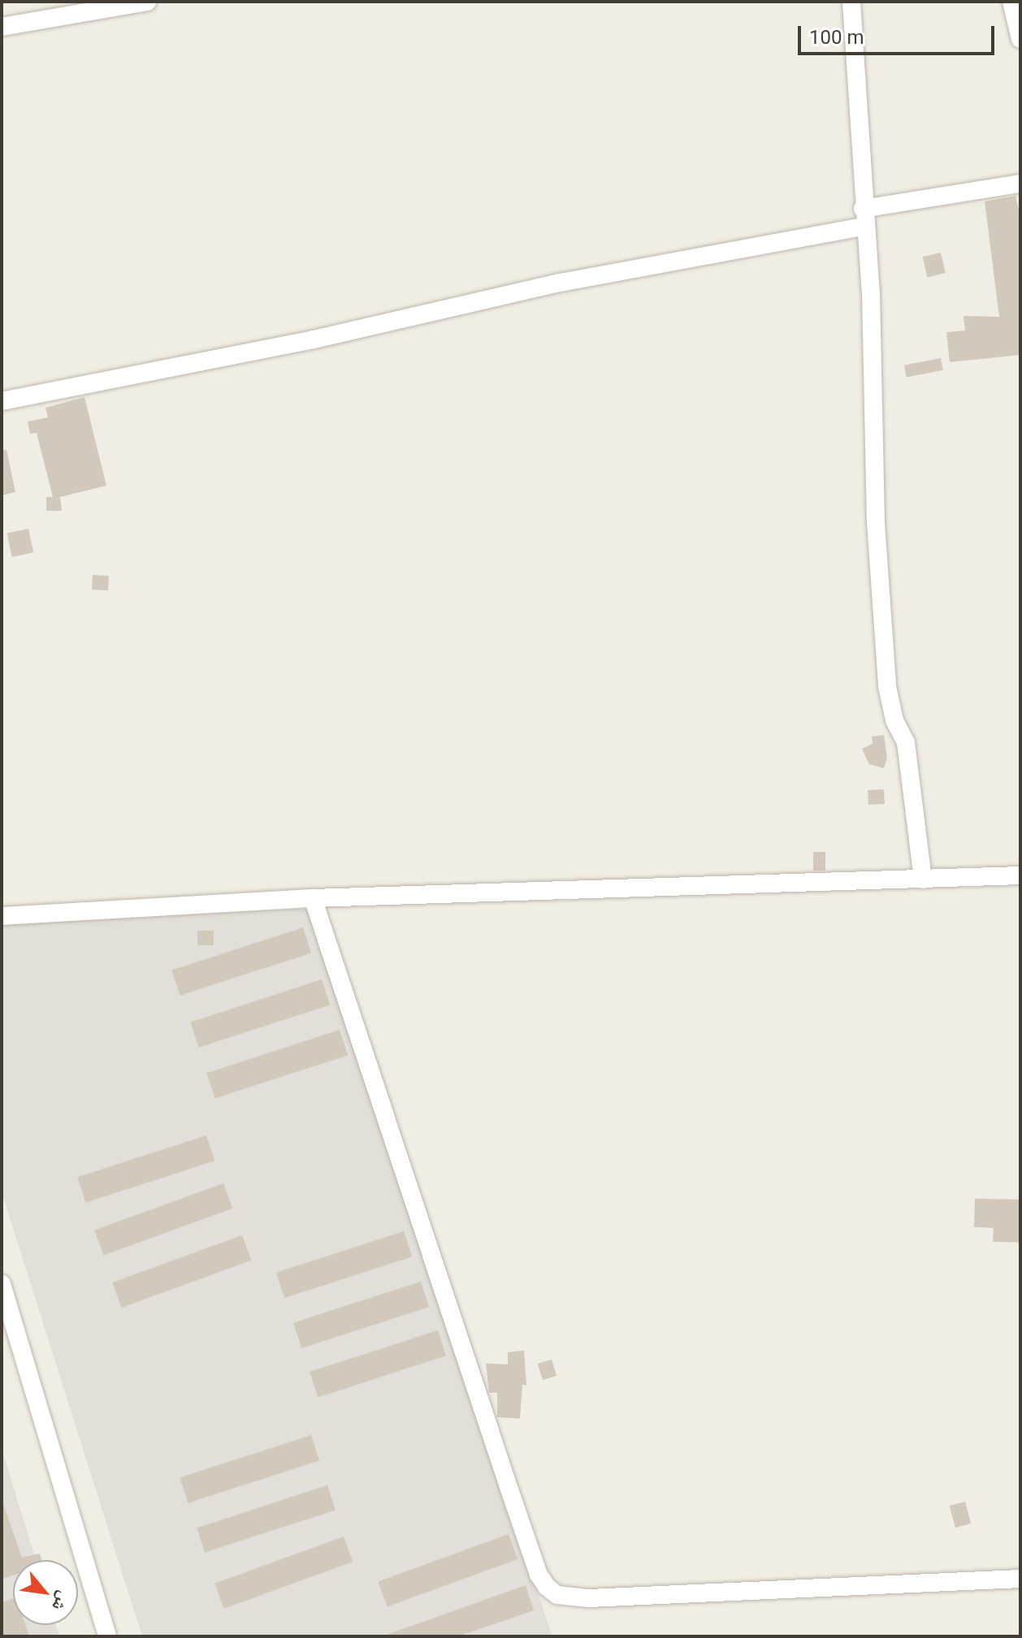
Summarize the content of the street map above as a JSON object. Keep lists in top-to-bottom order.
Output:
{
  "scale_bar": "100 m",
  "north": "bottom right"
}
